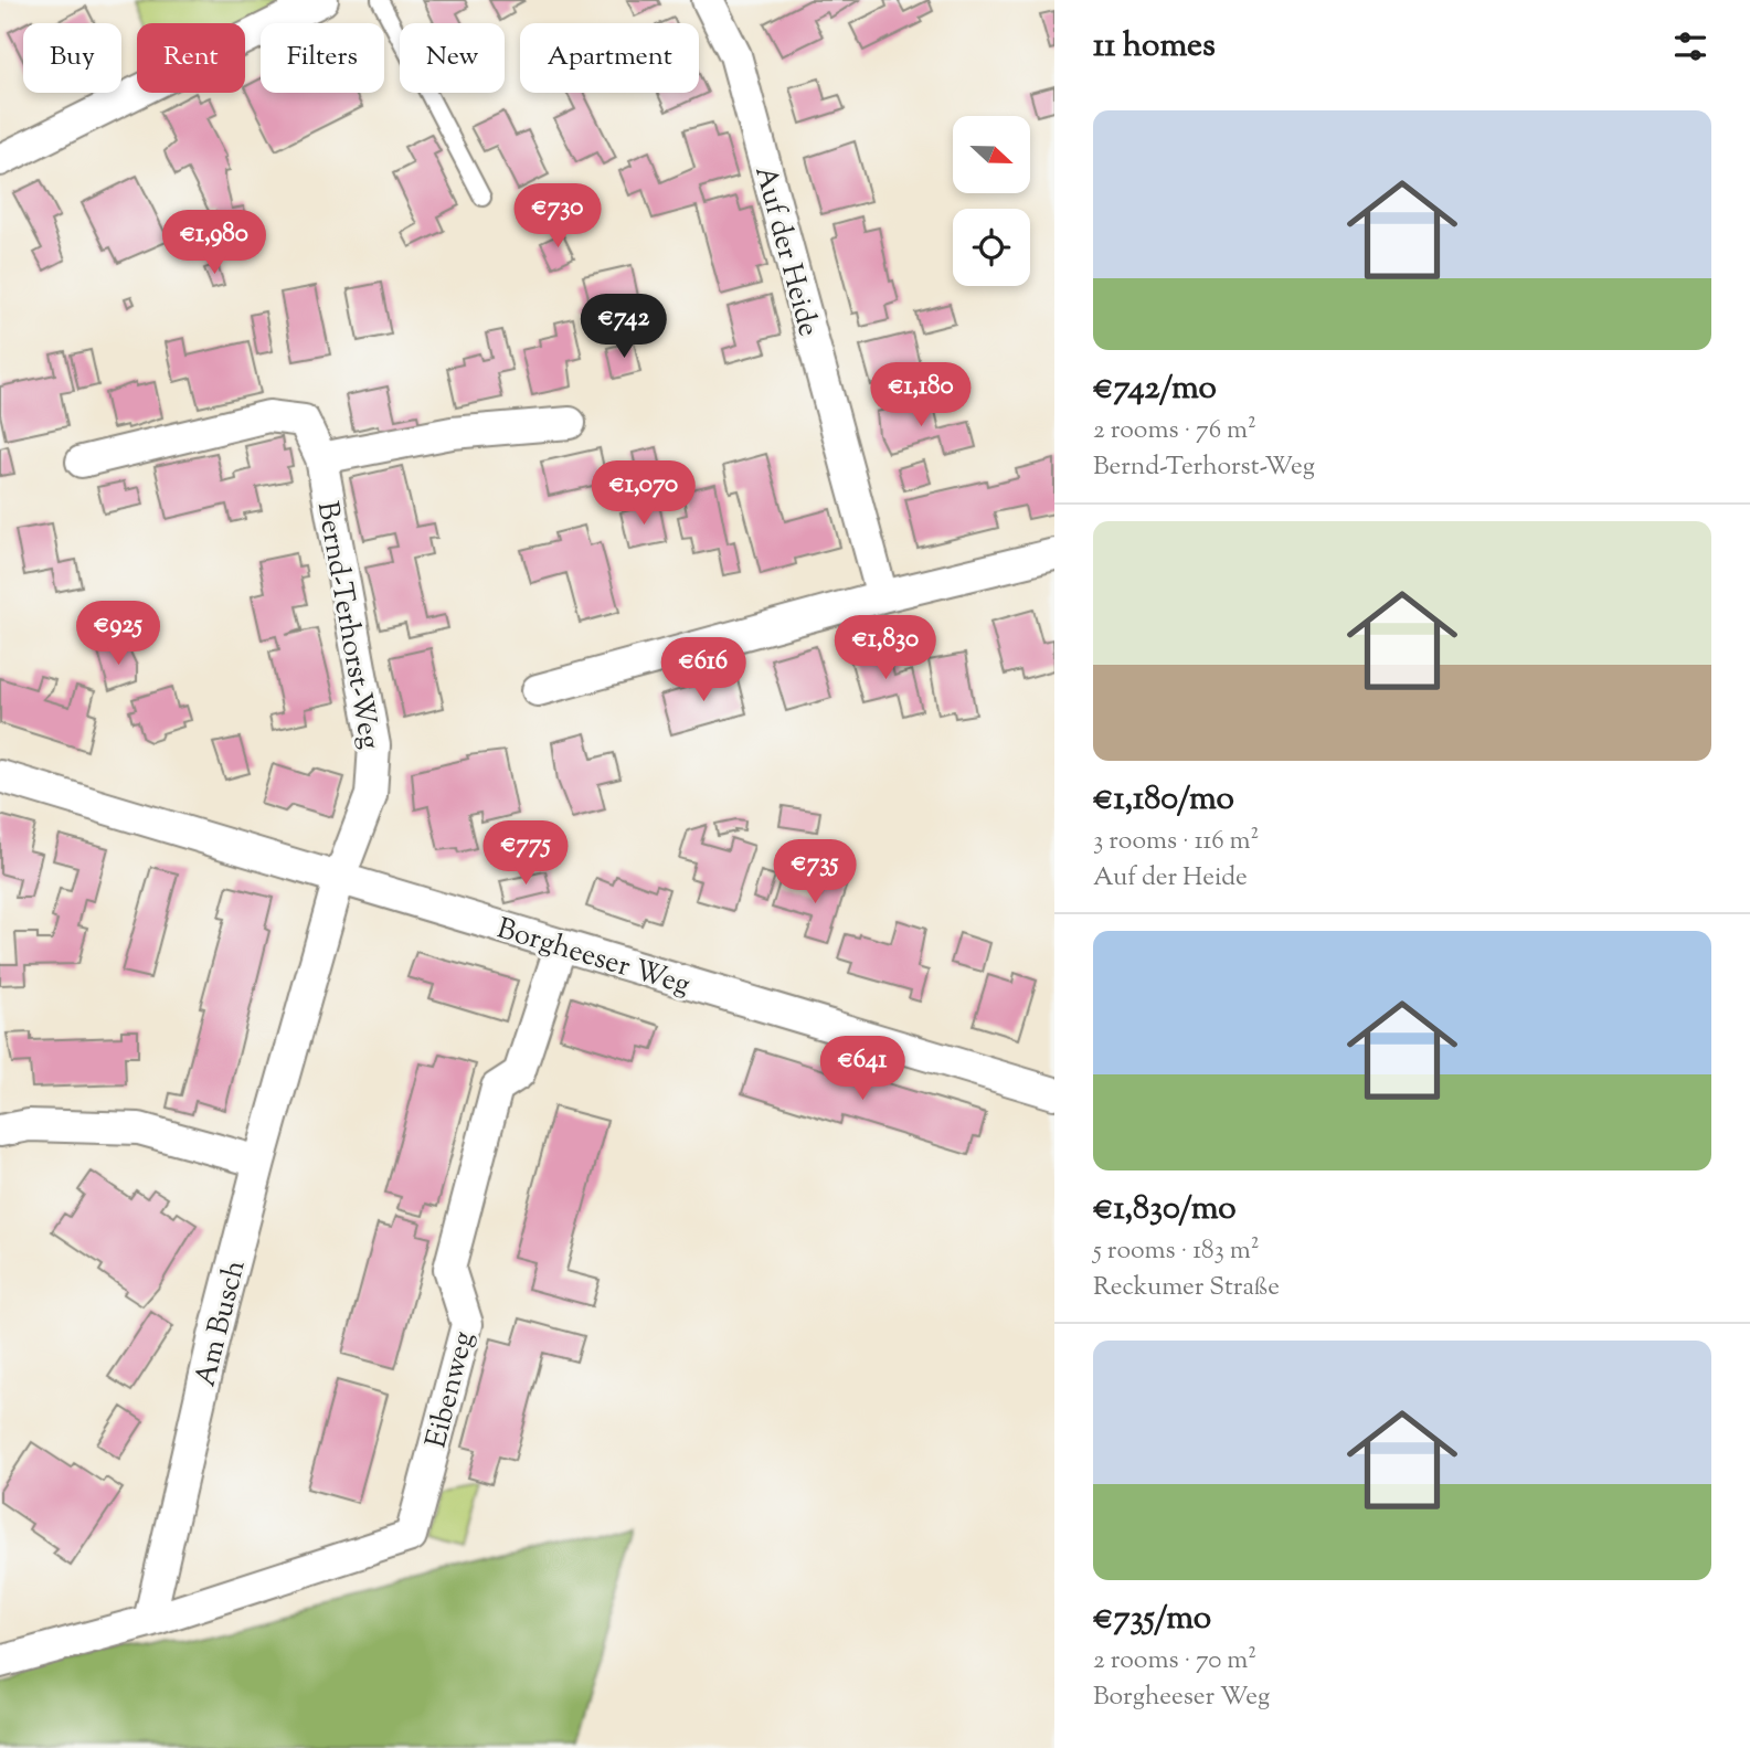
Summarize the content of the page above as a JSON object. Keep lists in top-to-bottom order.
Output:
{
  "streets": {
    "street": [
      "Auf der Heide",
      "Bernd-Terhorst-Weg",
      "Borgheeser Weg",
      "Am Busch",
      "Eibenweg"
    ]
  },
  "crossings": [
    ["Bernd-Terhorst-Weg", "Borgheeser Weg"],
    ["Bernd-Terhorst-Weg", "Am Busch"],
    ["Borgheeser Weg", "Am Busch"],
    ["Borgheeser Weg", "Eibenweg"],
    ["Am Busch", "Eibenweg"]
  ],
  "north": "right",
  "page": {
    "heading": "11 homes",
    "chip": [
      "Buy",
      "Rent",
      "Filters",
      "New",
      "Apartment"
    ],
    "list": [
      {
        "name": "€742/mo",
        "note": "2 rooms · 76 m² · Bernd-Terhorst-Weg"
      },
      {
        "name": "€1,180/mo",
        "note": "3 rooms · 116 m² · Auf der Heide"
      },
      {
        "name": "€1,830/mo",
        "note": "5 rooms · 183 m² · Reckumer Straße"
      },
      {
        "name": "€735/mo",
        "note": "2 rooms · 70 m² · Borgheeser Weg"
      }
    ],
    "price": [
      "€730",
      "€1,980",
      "€742",
      "€1,180",
      "€1,070",
      "€925",
      "€1,830",
      "€616",
      "€775",
      "€735",
      "€641"
    ]
  }
}
